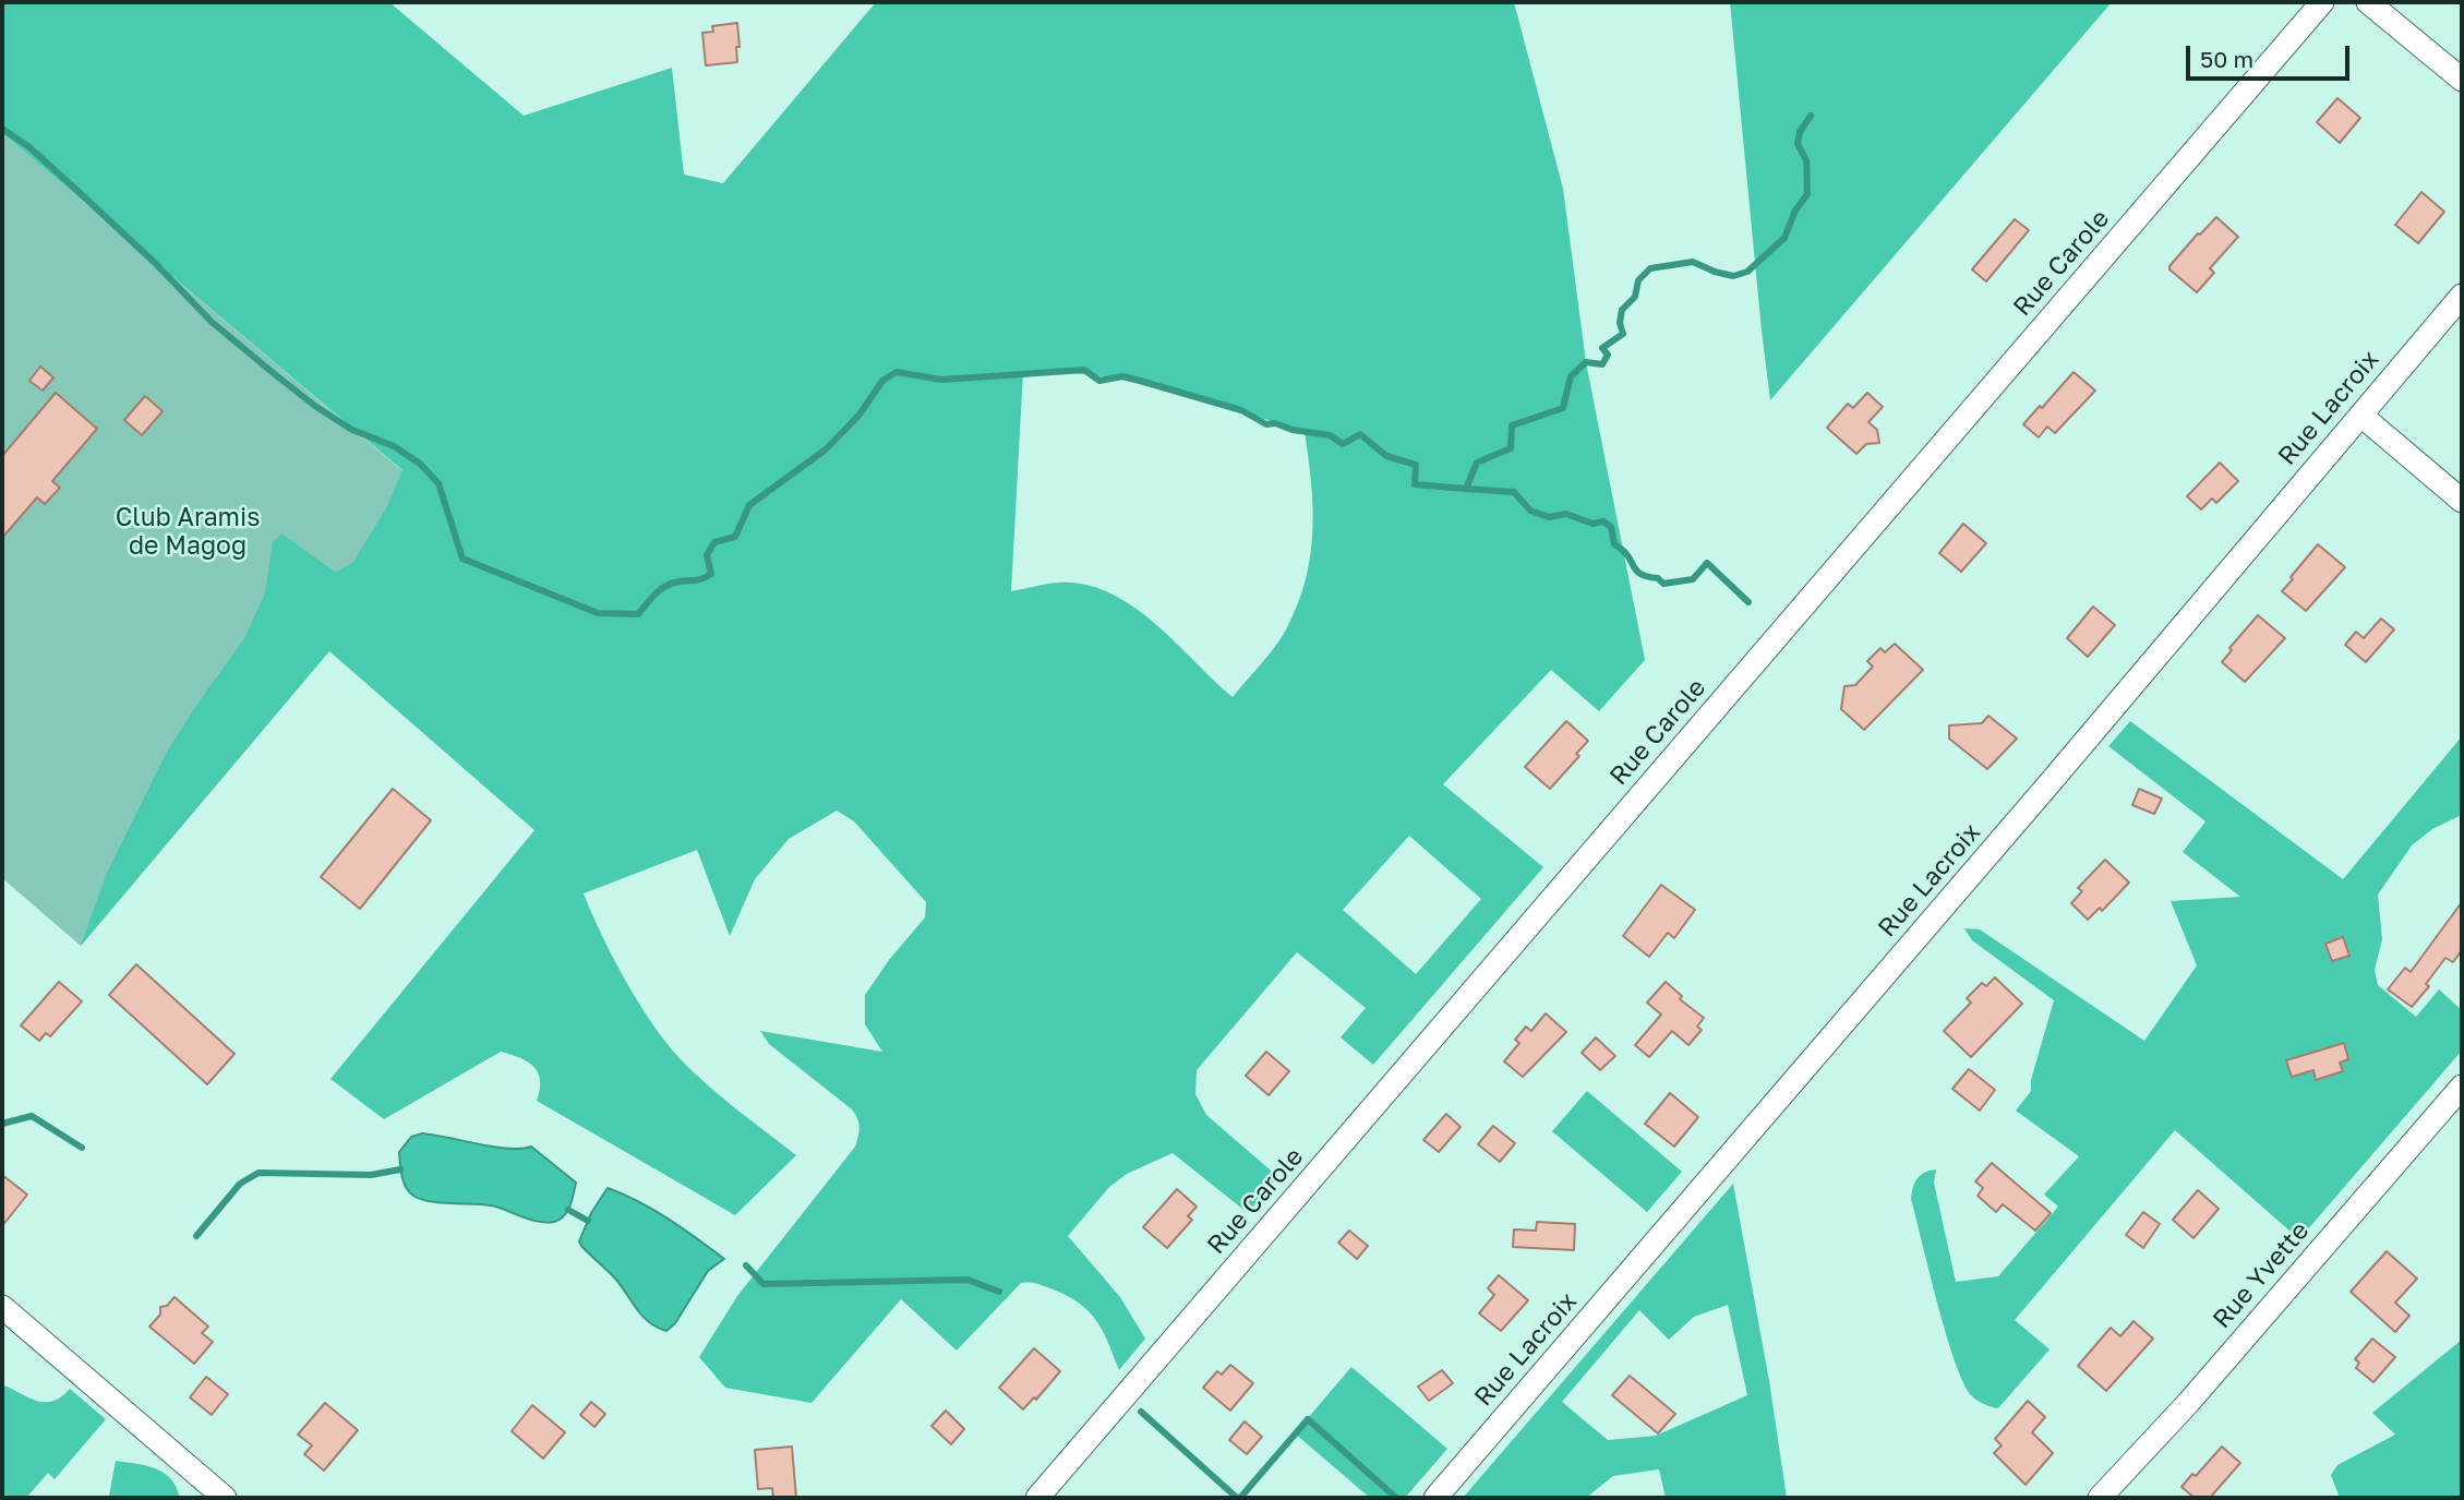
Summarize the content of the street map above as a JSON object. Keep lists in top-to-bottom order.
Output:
{
  "streets": {
    "street": ["Rue Carole", "Rue Lacroix", "Rue Yvette"]
  },
  "parks": ["Club Aramis de Magog"],
  "scale_bar": "50 m"
}
